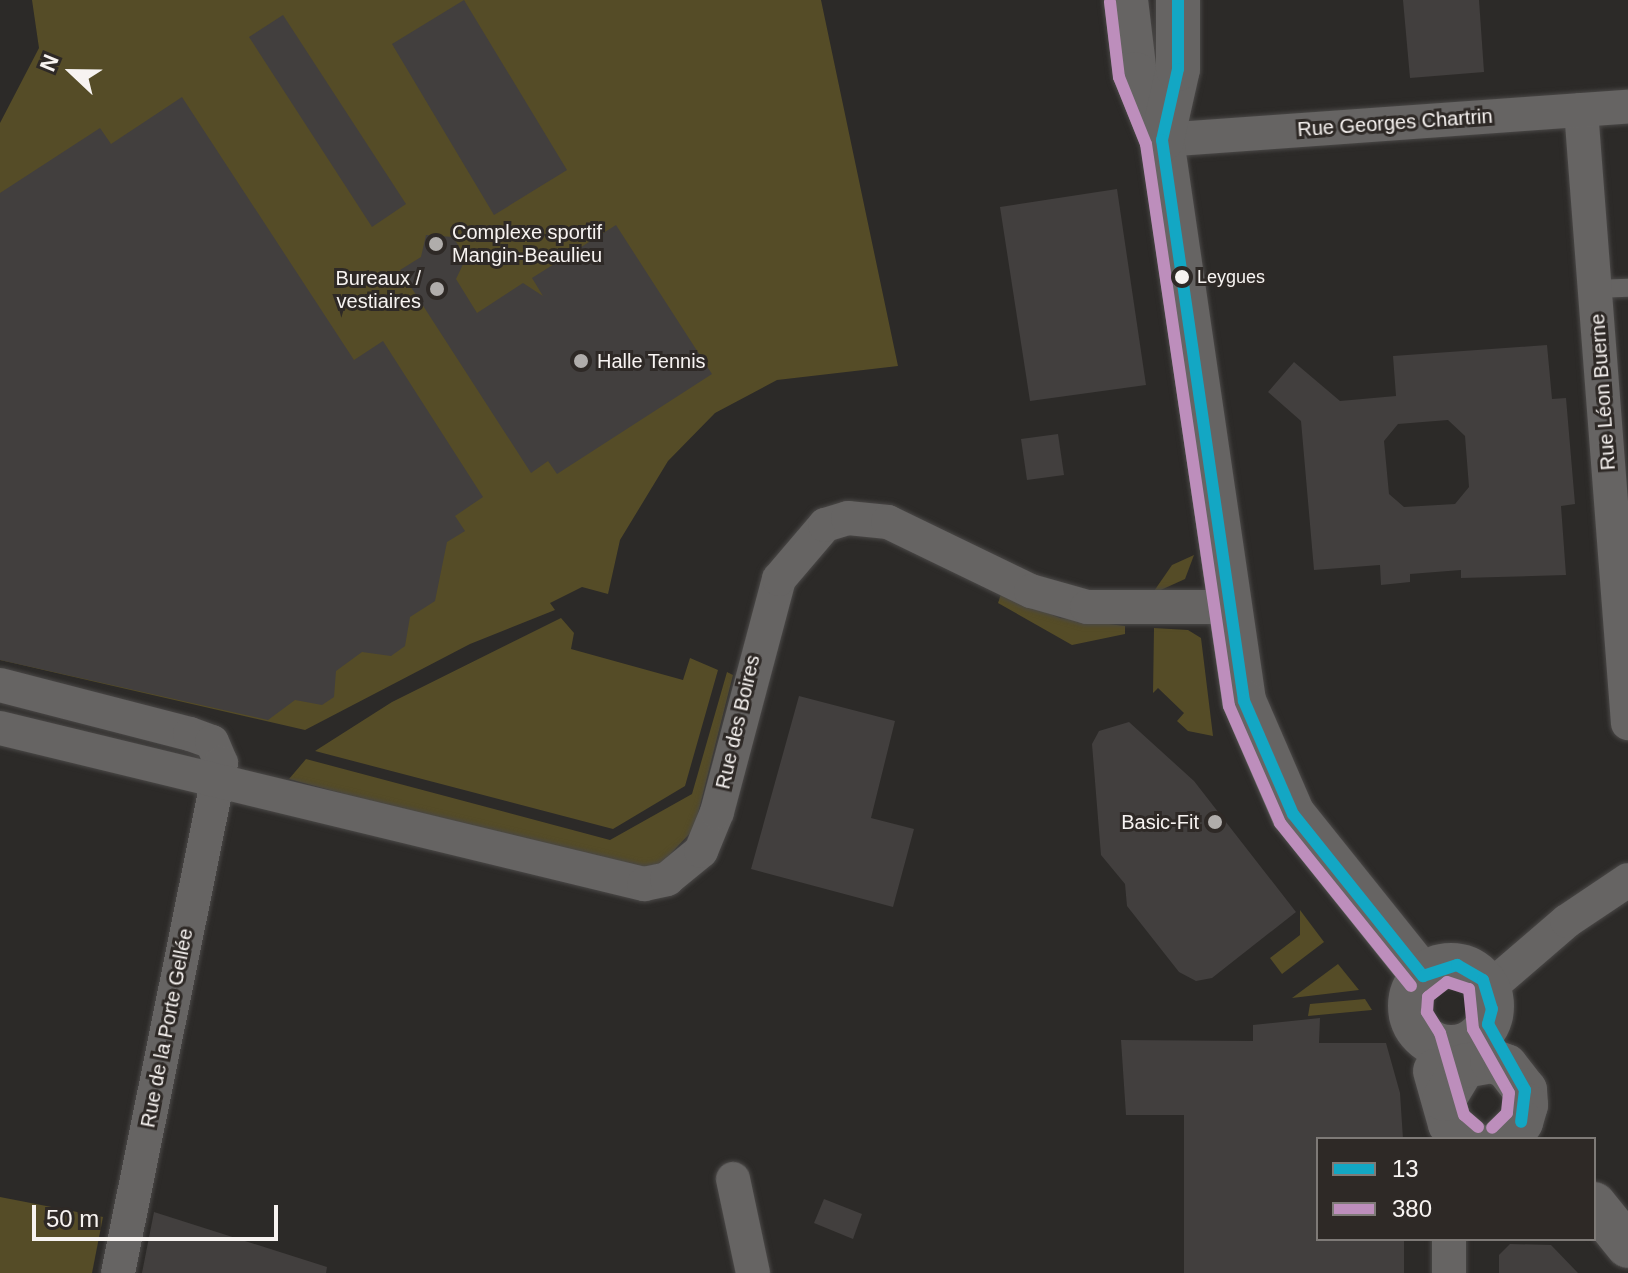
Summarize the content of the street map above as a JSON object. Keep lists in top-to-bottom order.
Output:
{
  "streets": {
    "street": [
      "Rue Georges Chartrin",
      "Rue Léon Buerne",
      "Rue des Boires",
      "Rue de la Porte Gellée"
    ]
  },
  "crossings": [
    ["Rue Georges Chartrin", "Rue Léon Buerne"],
    ["Rue des Boires", "Rue de la Porte Gellée"]
  ],
  "places": [
    "Complexe sportif Mangin-Beaulieu",
    "Leygues",
    "Bureaux / vestiaires",
    "Halle Tennis",
    "Basic-Fit"
  ],
  "lines": ["transit line 13", "transit line 380"],
  "legend": ["13", "380"],
  "scale_bar": "50 m",
  "north": "left"
}
